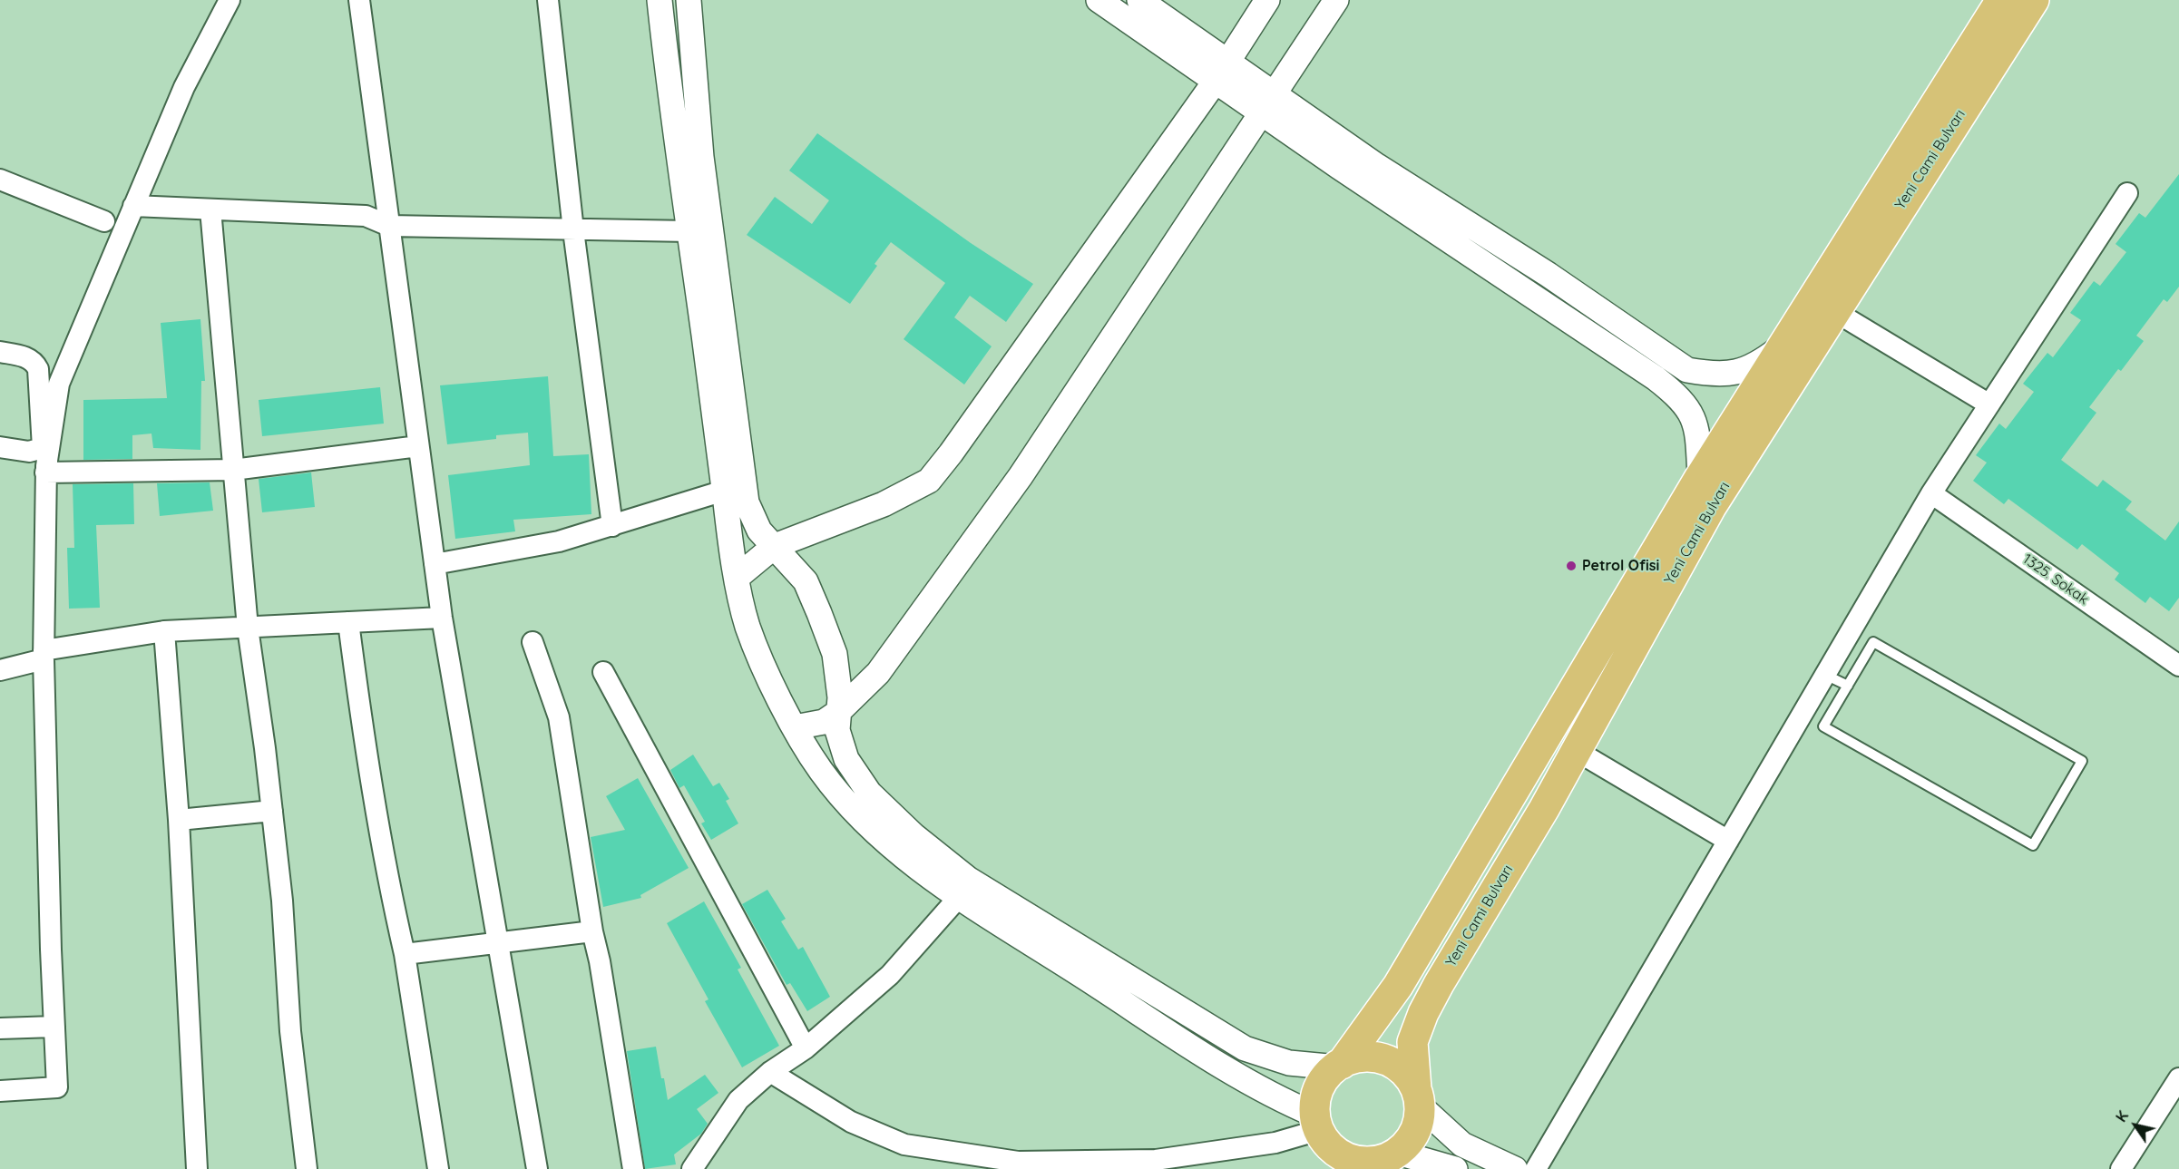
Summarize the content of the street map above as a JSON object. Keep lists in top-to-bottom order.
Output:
{
  "streets": {
    "main road": ["Yeni Cami Bulvarı"],
    "street": ["1325. Sokak"]
  },
  "places": ["Petrol Ofisi"],
  "north": "top left"
}
